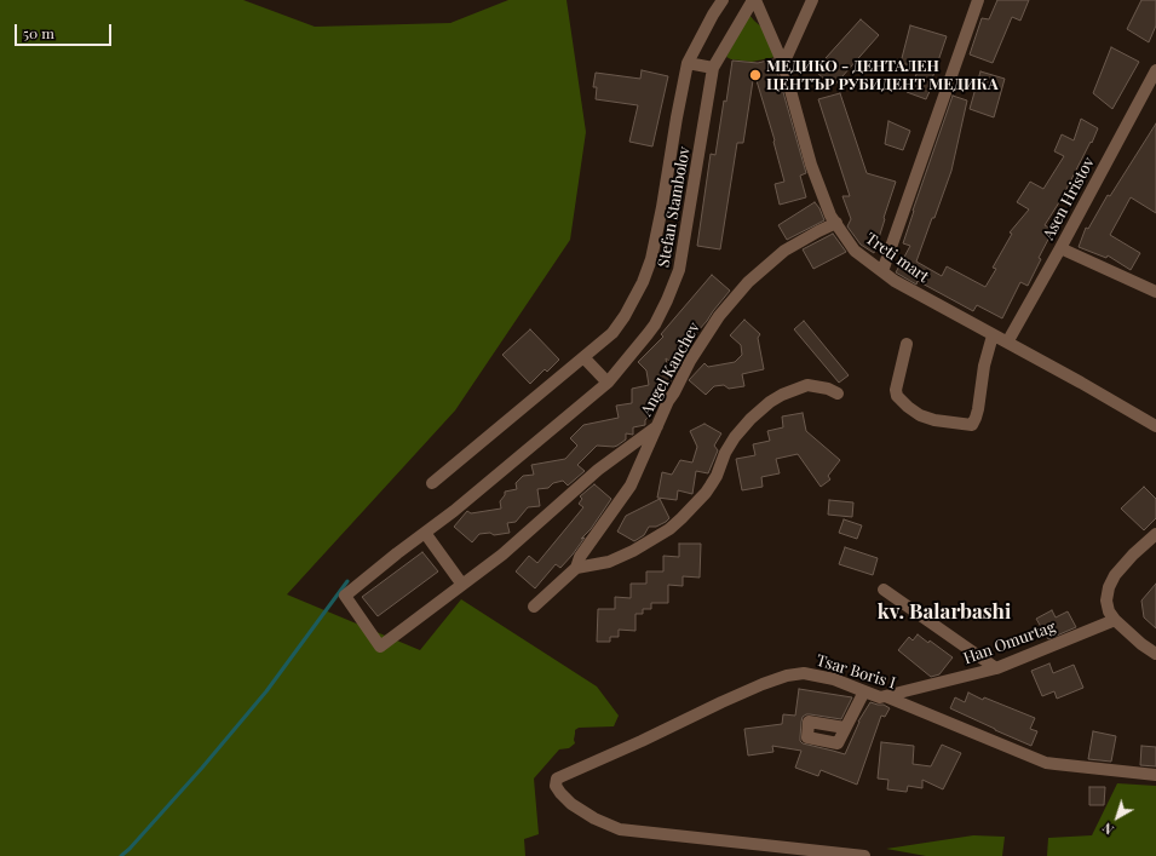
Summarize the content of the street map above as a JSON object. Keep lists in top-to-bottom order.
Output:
{
  "streets": {
    "street": [
      "Asen Hristov",
      "Stefan Stambolov",
      "Treti mart",
      "Angel Kanchev",
      "Han Omurtag",
      "Tsar Boris I"
    ]
  },
  "crossings": [
    ["Asen Hristov", "Treti mart"],
    ["Stefan Stambolov", "Treti mart"],
    ["Treti mart", "Angel Kanchev"],
    ["Han Omurtag", "Tsar Boris I"]
  ],
  "districts": ["kv. Balarbashi"],
  "places": ["МЕДИКО - ДЕНТАЛЕН ЦЕНТЪР РУБИДЕНТ МЕДИКА"],
  "scale_bar": "50 m",
  "north": "bottom left"
}
